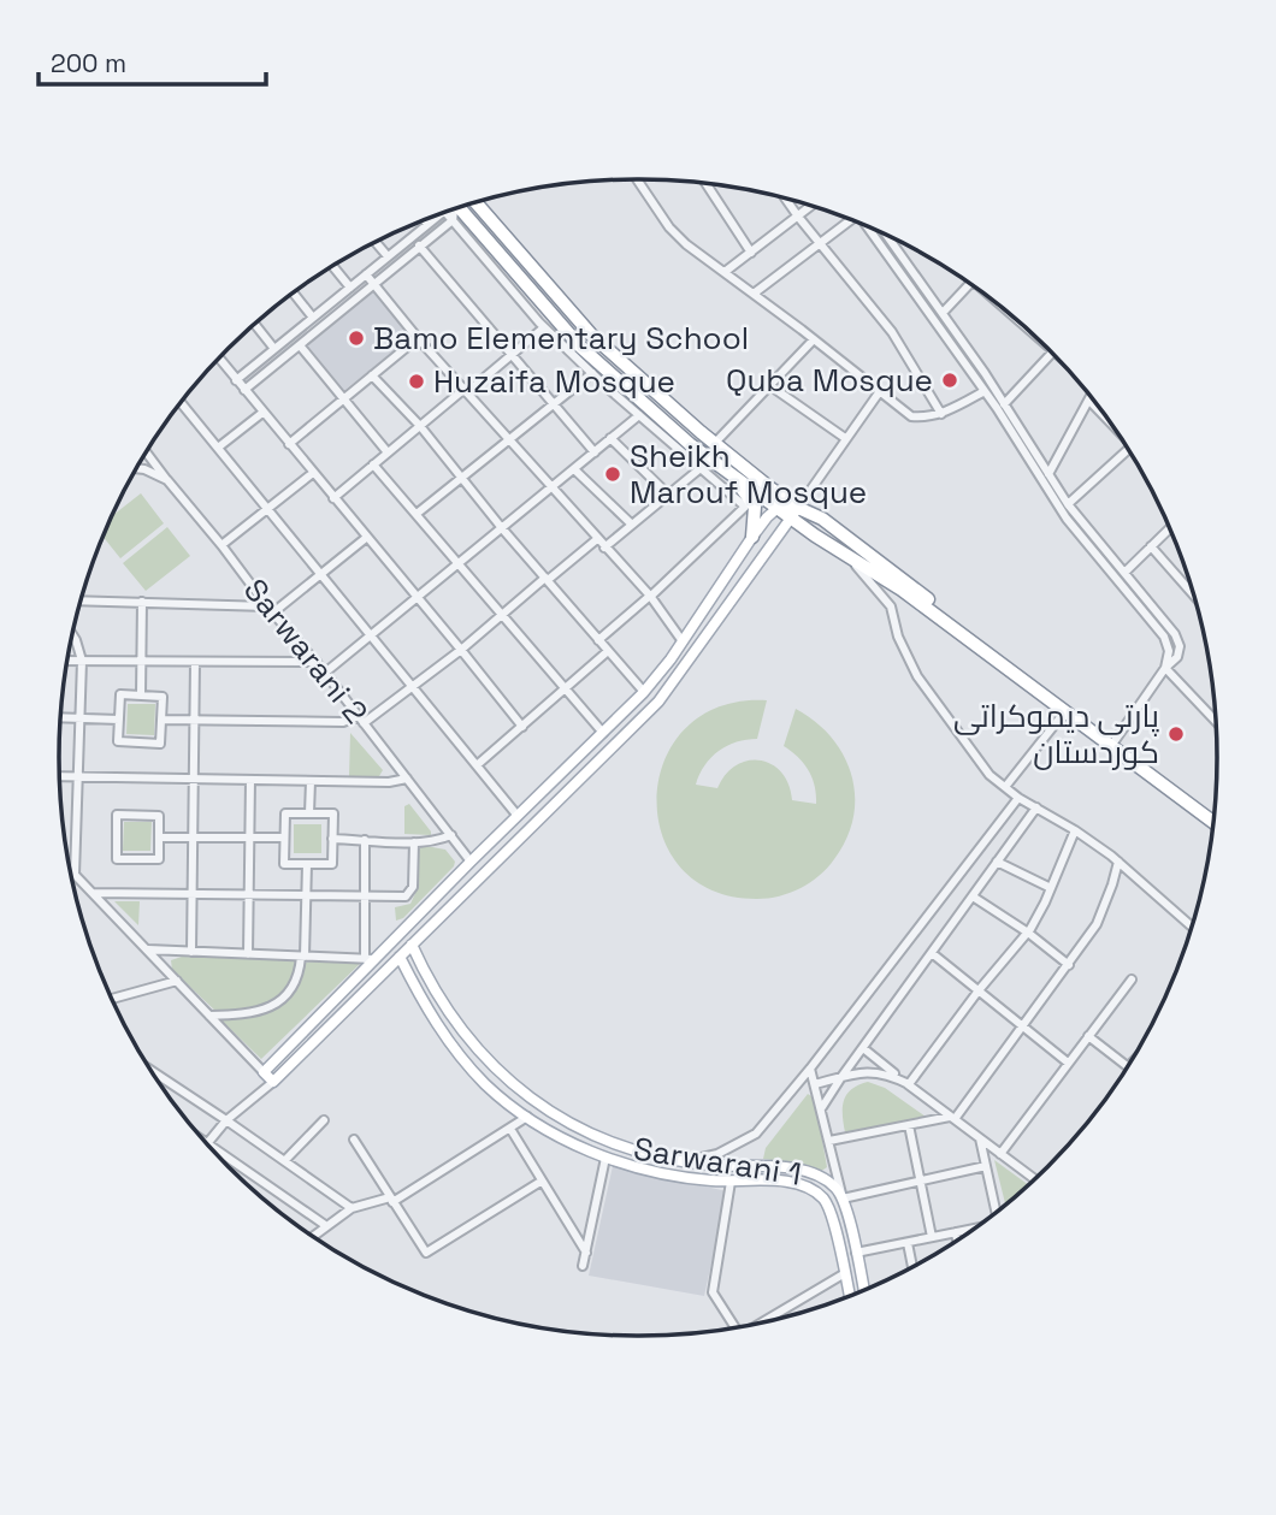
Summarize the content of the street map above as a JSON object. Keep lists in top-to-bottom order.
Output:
{
  "streets": {
    "main road": ["Sarwarani 1"],
    "street": ["Sarwarani 2"]
  },
  "places": [
    "Bamo Elementary School",
    "Quba Mosque",
    "Huzaifa Mosque",
    "Sheikh Marouf Mosque",
    "پارتی دیموکراتی کوردستان"
  ],
  "scale_bar": "200 m"
}
